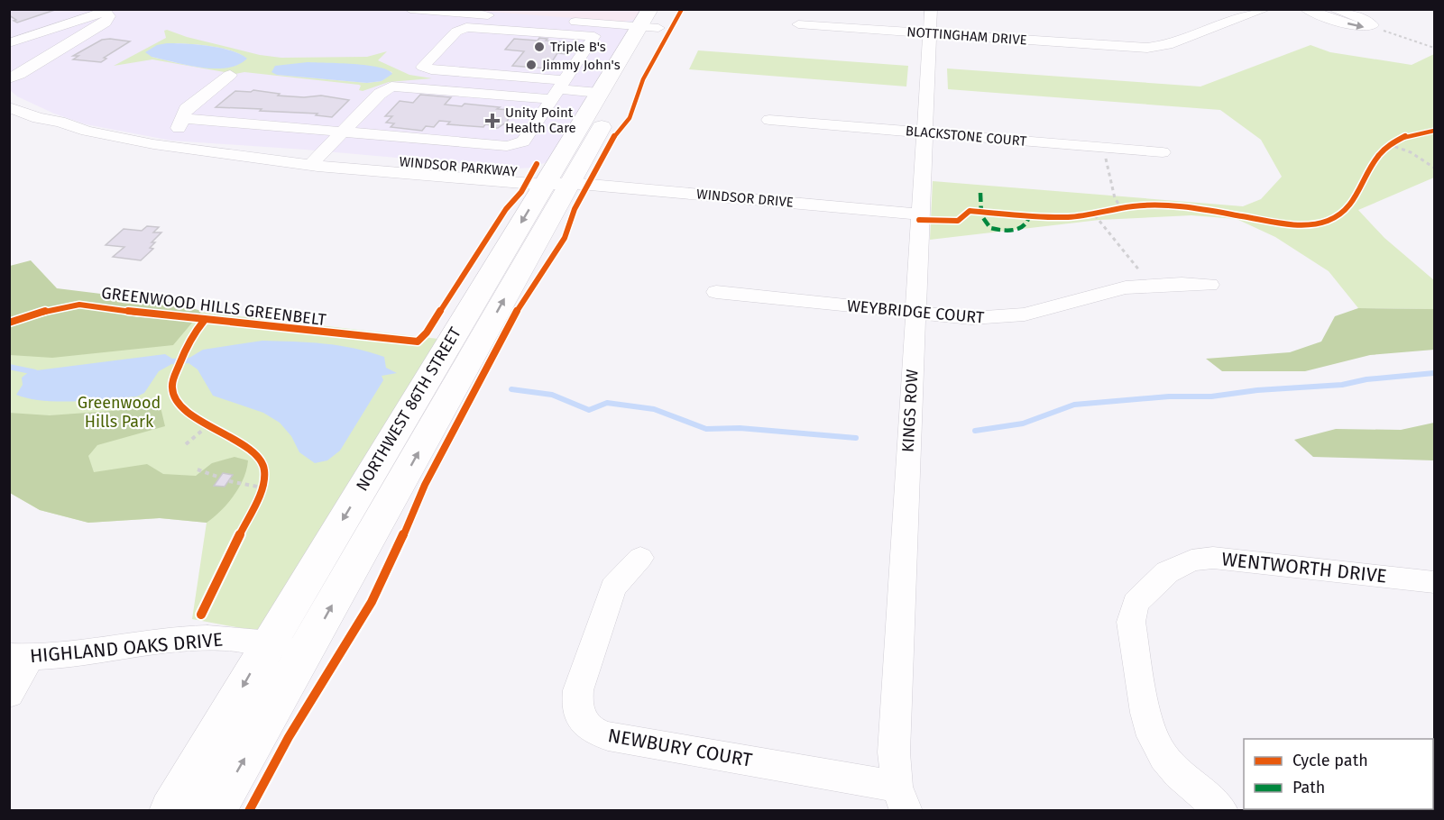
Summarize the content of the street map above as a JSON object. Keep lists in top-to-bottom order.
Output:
{
  "streets": {
    "main road": ["NORTHWEST 86TH STREET"],
    "street": [
      "NOTTINGHAM DRIVE",
      "BLACKSTONE COURT",
      "WINDSOR PARKWAY",
      "WINDSOR DRIVE",
      "WEYBRIDGE COURT",
      "KINGS ROW",
      "WENTWORTH DRIVE",
      "HIGHLAND OAKS DRIVE",
      "NEWBURY COURT"
    ],
    "cycle path": ["GREENWOOD HILLS GREENBELT"]
  },
  "crossings": [
    ["NOTTINGHAM DRIVE", "KINGS ROW"],
    ["BLACKSTONE COURT", "KINGS ROW"],
    ["WINDSOR PARKWAY", "WINDSOR DRIVE"],
    ["WINDSOR PARKWAY", "NORTHWEST 86TH STREET"],
    ["WINDSOR DRIVE", "NORTHWEST 86TH STREET"],
    ["WINDSOR DRIVE", "KINGS ROW"],
    ["WEYBRIDGE COURT", "KINGS ROW"],
    ["NORTHWEST 86TH STREET", "HIGHLAND OAKS DRIVE"],
    ["KINGS ROW", "NEWBURY COURT"]
  ],
  "parks": ["Greenwood Hills Park"],
  "places": {
    "other": ["Triple B's", "Jimmy John's"],
    "health": ["Unity Point Health Care"]
  },
  "legend": ["Cycle path", "Path"]
}
